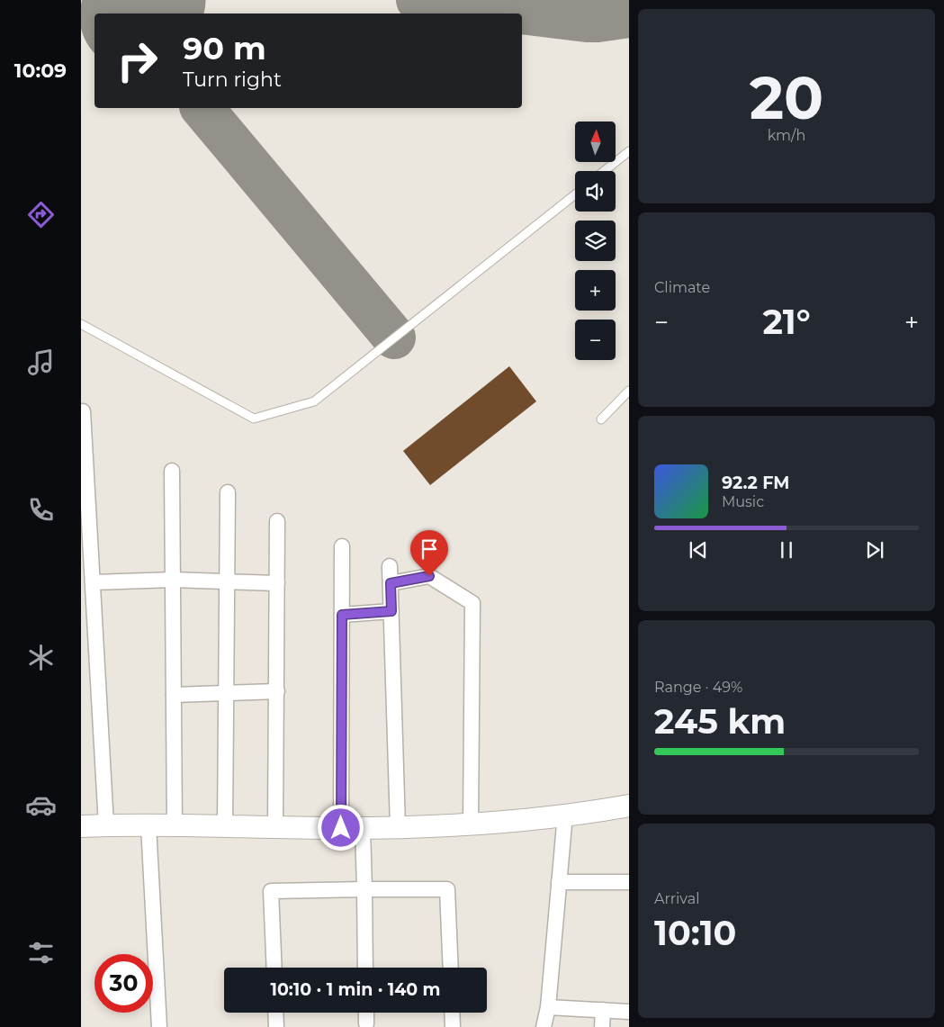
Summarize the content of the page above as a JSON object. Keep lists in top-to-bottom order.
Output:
{
  "north": "top",
  "page": {
    "tabs": "10:09",
    "tile": [
      ["20", "km/h"],
      "Climate",
      ["Range · 49%", "245 km"],
      ["Arrival", "10:10"]
    ],
    "turn": ["90 m", "Turn right"],
    "map_buttons": ["+", "−"],
    "heat": ["−", "21°", "+"],
    "song": ["92.2 FM", "Music"],
    "limit": "30",
    "trip": "10:10 · 1 min · 140 m"
  }
}
